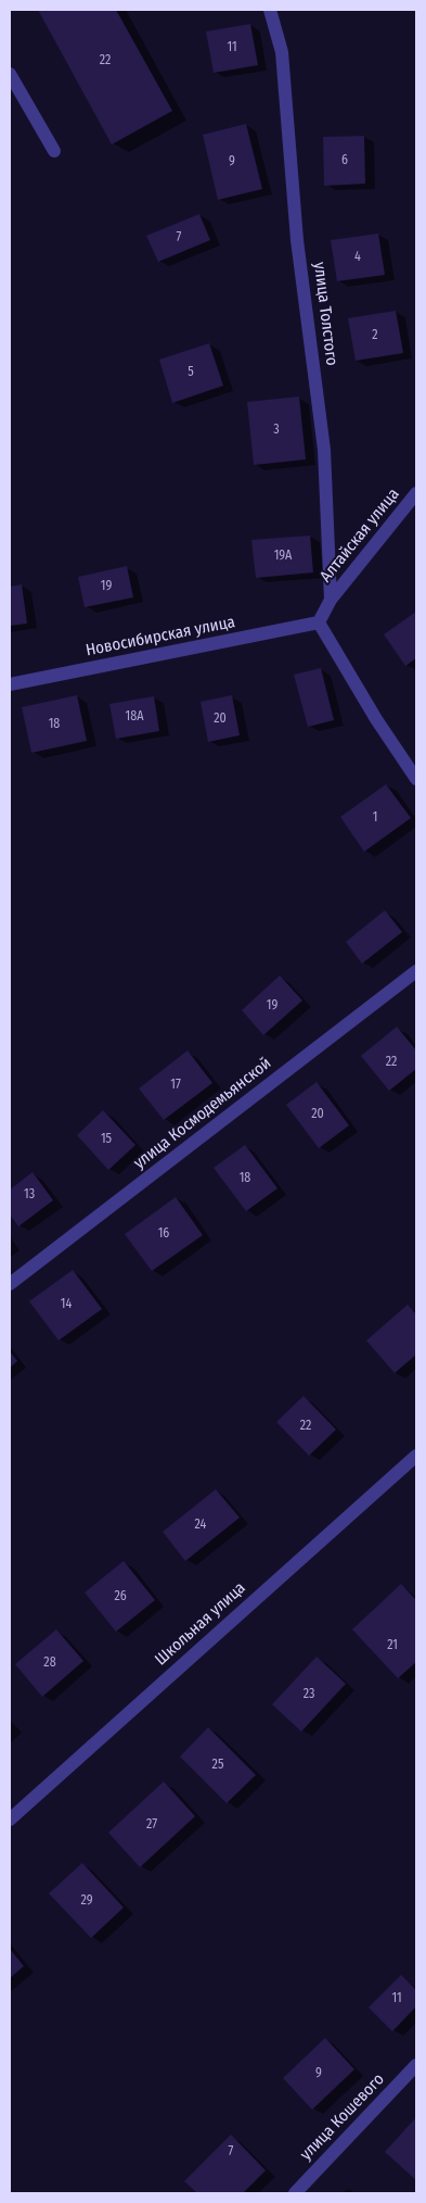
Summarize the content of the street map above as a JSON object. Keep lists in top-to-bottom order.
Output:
{
  "streets": {
    "street": [
      "улица Толстого",
      "Алтайская улица",
      "Новосибирская улица",
      "улица Космодемьянской",
      "Школьная улица",
      "улица Кошевого"
    ]
  },
  "crossings": [
    ["улица Толстого", "Алтайская улица"]
  ],
  "house_numbers": [
    "11",
    "22",
    "6",
    "9",
    "7",
    "4",
    "2",
    "5",
    "3",
    "19А",
    "19",
    "18А",
    "20",
    "18",
    "1",
    "19",
    "22",
    "17",
    "20",
    "15",
    "18",
    "13",
    "16",
    "14",
    "22",
    "24",
    "26",
    "21",
    "28",
    "23",
    "25",
    "27",
    "29",
    "11",
    "9",
    "7"
  ]
}
